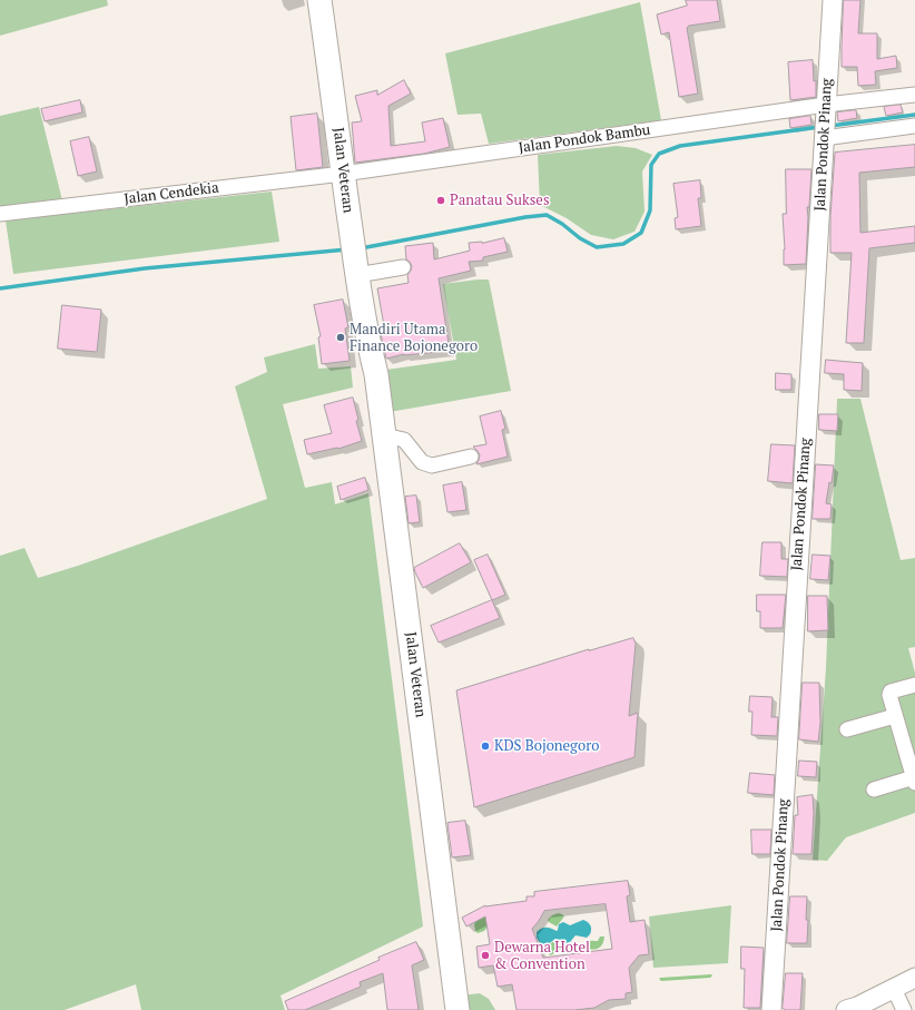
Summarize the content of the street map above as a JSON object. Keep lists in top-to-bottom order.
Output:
{
  "streets": {
    "main road": ["Jalan Veteran"],
    "street": ["Jalan Pondok Bambu", "Jalan Pondok Pinang", "Jalan Cendekia"]
  },
  "crossings": [
    ["Jalan Pondok Bambu", "Jalan Pondok Pinang"],
    ["Jalan Pondok Bambu", "Jalan Veteran"],
    ["Jalan Pondok Bambu", "Jalan Cendekia"],
    ["Jalan Veteran", "Jalan Cendekia"]
  ],
  "places": [
    "Panatau Sukses",
    "Mandiri Utama Finance Bojonegoro",
    "KDS Bojonegoro",
    "Dewarna Hotel & Convention"
  ]
}
